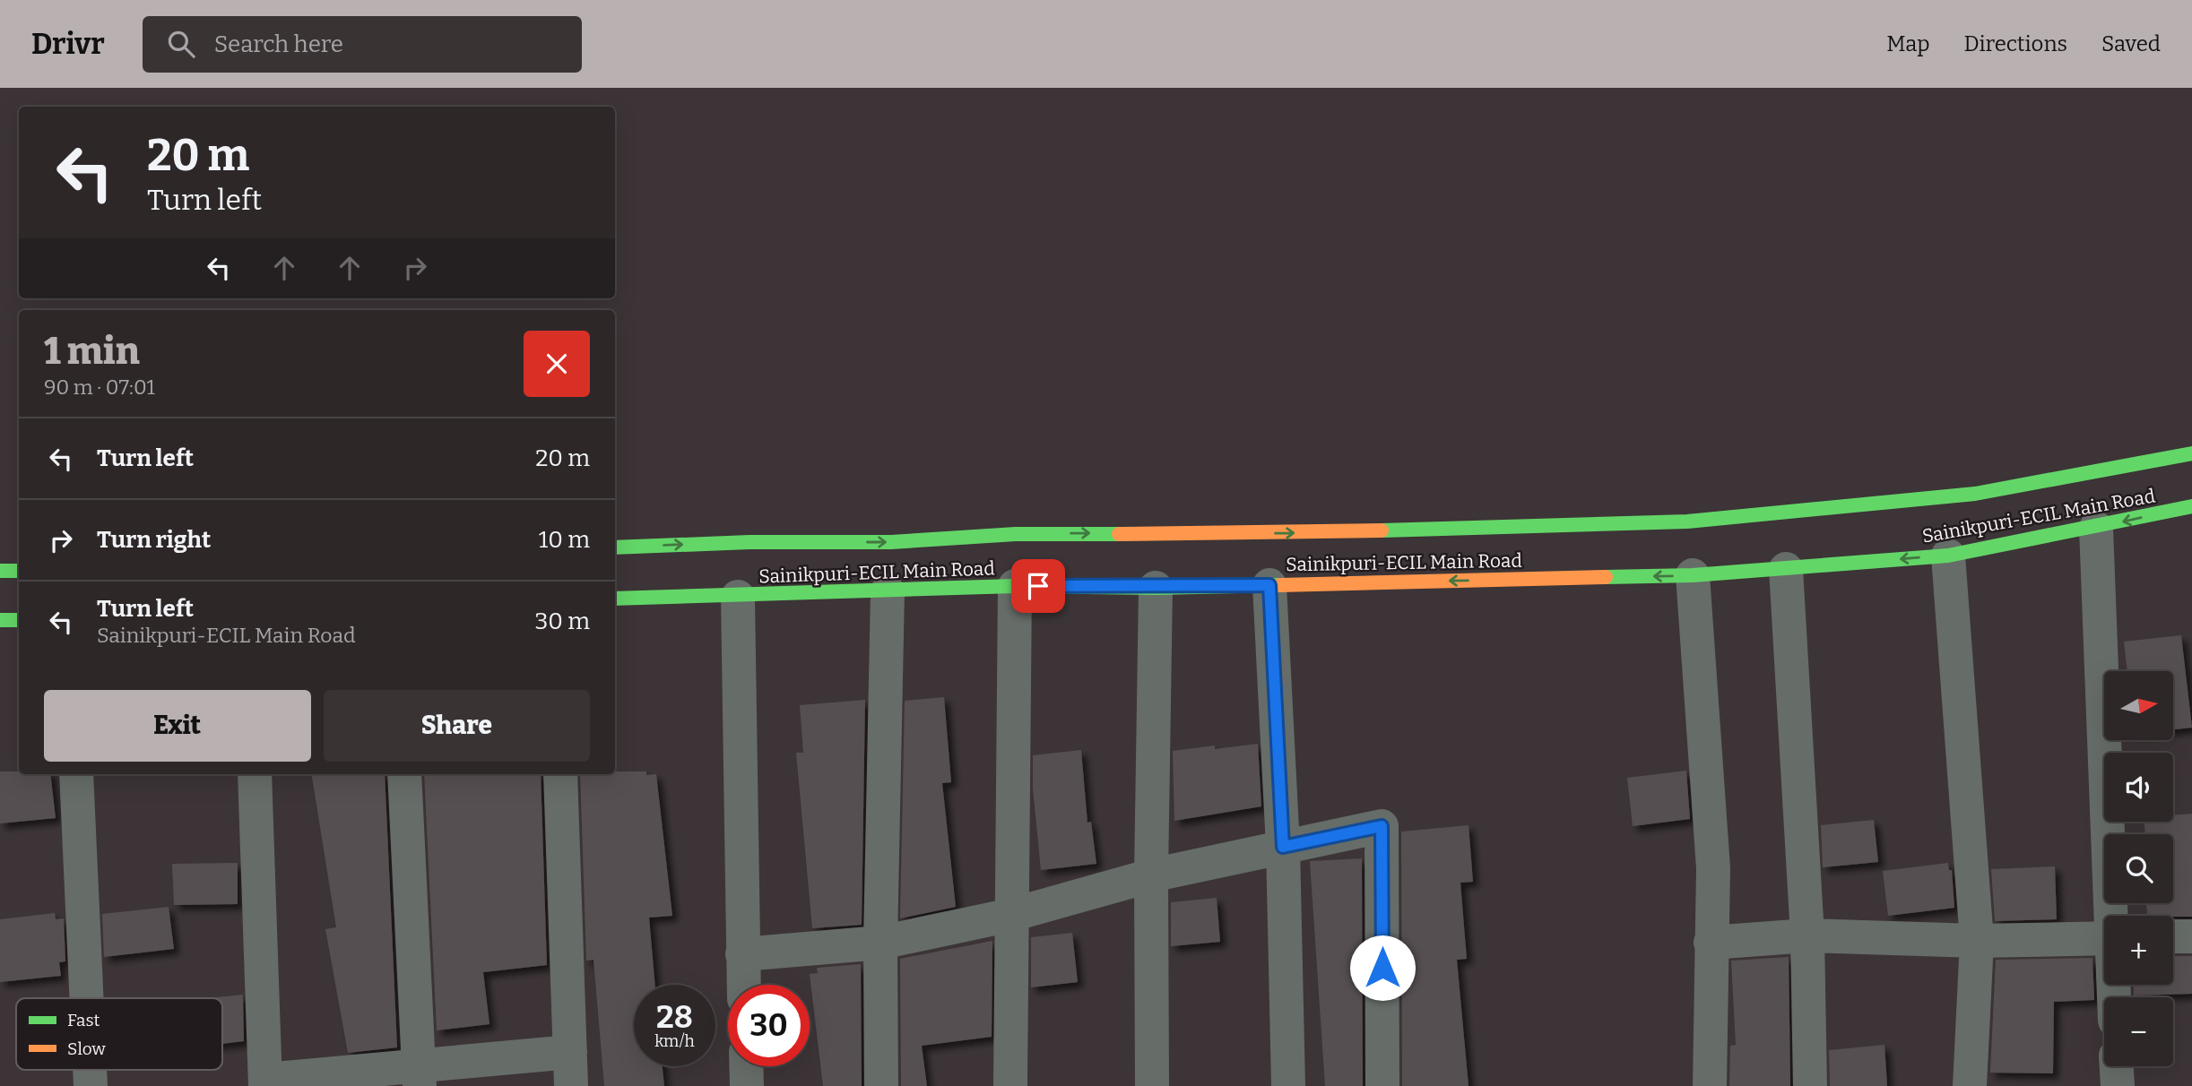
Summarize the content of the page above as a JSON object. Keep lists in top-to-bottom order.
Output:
{
  "streets": {
    "main road": ["Sainikpuri-ECIL Main Road"]
  },
  "legend": ["Fast", "Slow"],
  "north": "right",
  "page": {
    "header": "Drivr",
    "search": "Search here",
    "nav": ["Map", "Directions", "Saved"],
    "turn": ["20 m", "Turn left"],
    "heading": ["1 min", "90 m · 07:01"],
    "list": [
      {
        "name": "Turn left",
        "value": "20 m"
      },
      {
        "name": "Turn right",
        "value": "10 m"
      },
      {
        "name": "Turn left",
        "note": "Sainikpuri-ECIL Main Road",
        "value": "30 m"
      }
    ],
    "map_buttons": ["+", "−"],
    "buttons": ["Exit", "Share"],
    "speed": "28 km/h",
    "limit": "30"
  }
}
